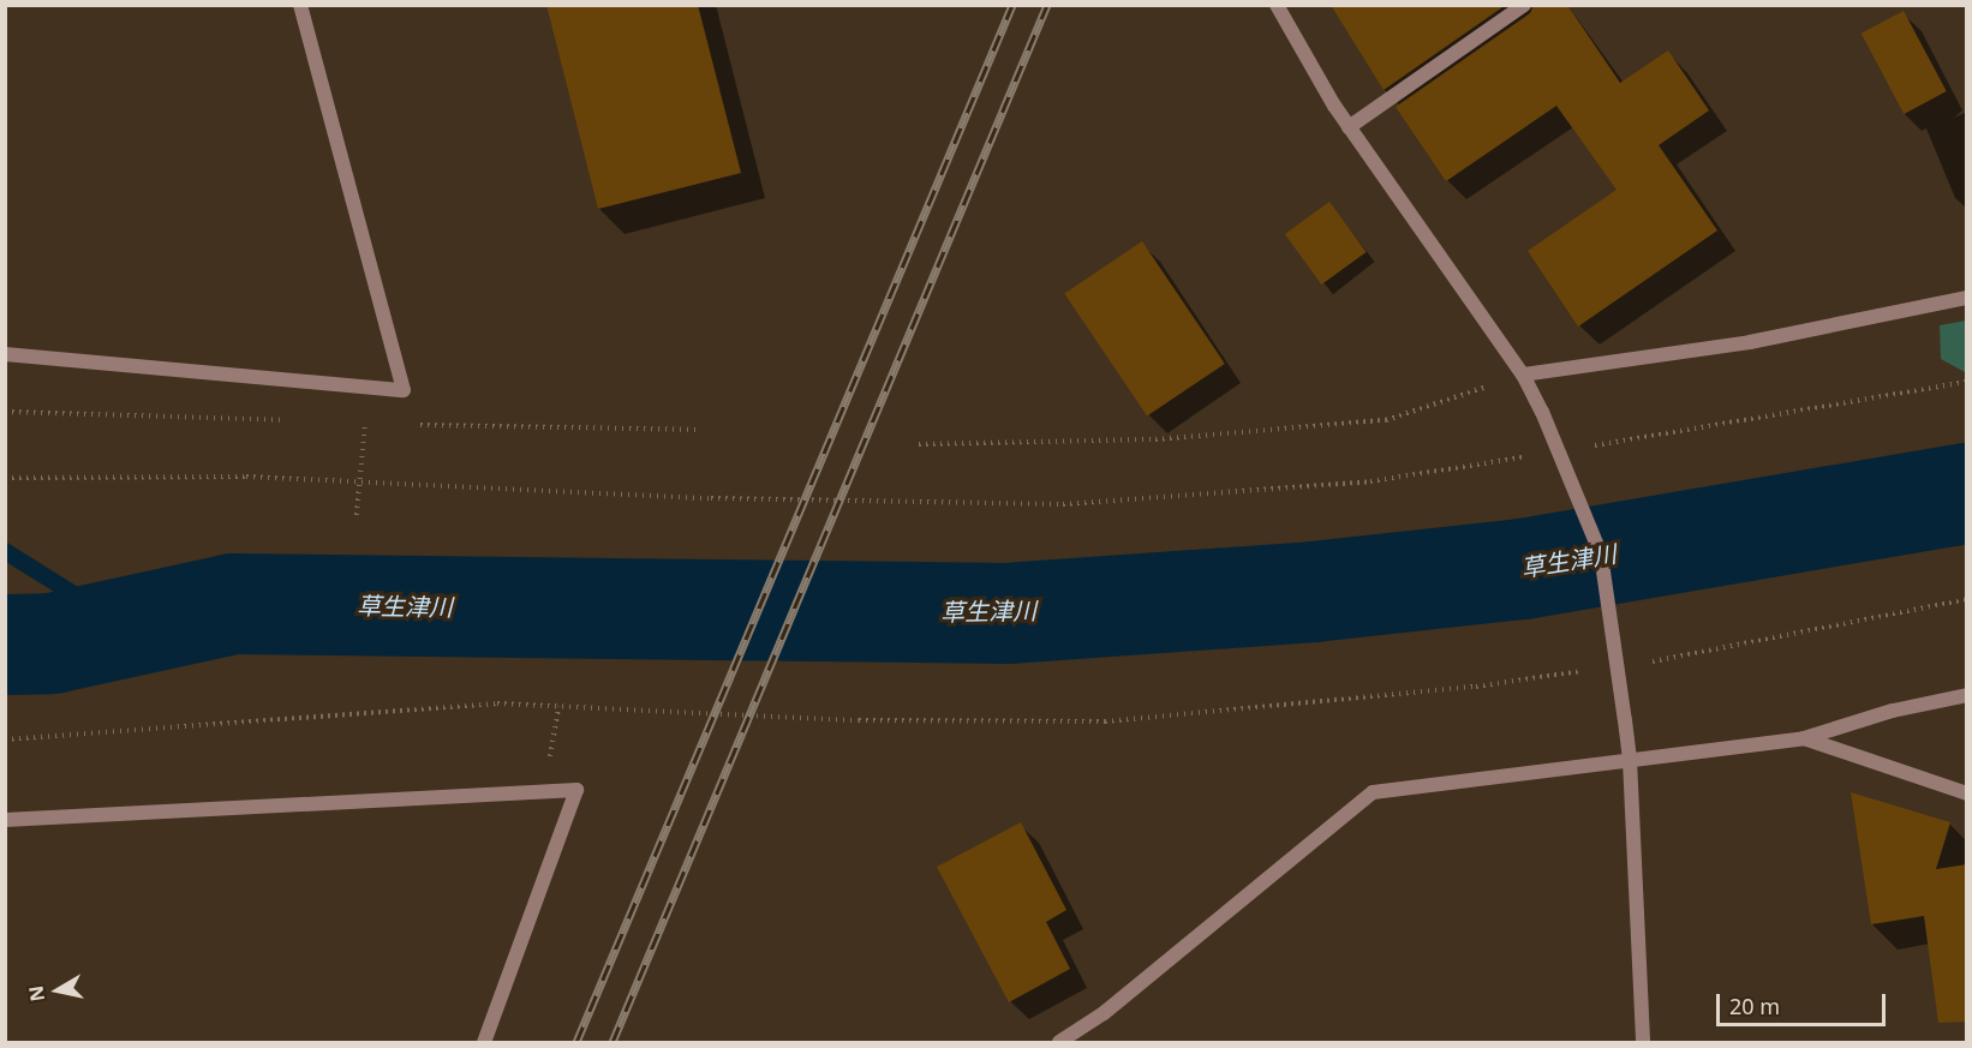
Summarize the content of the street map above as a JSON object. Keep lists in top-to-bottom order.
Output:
{
  "water": ["草生津川"],
  "scale_bar": "20 m",
  "north": "left"
}
